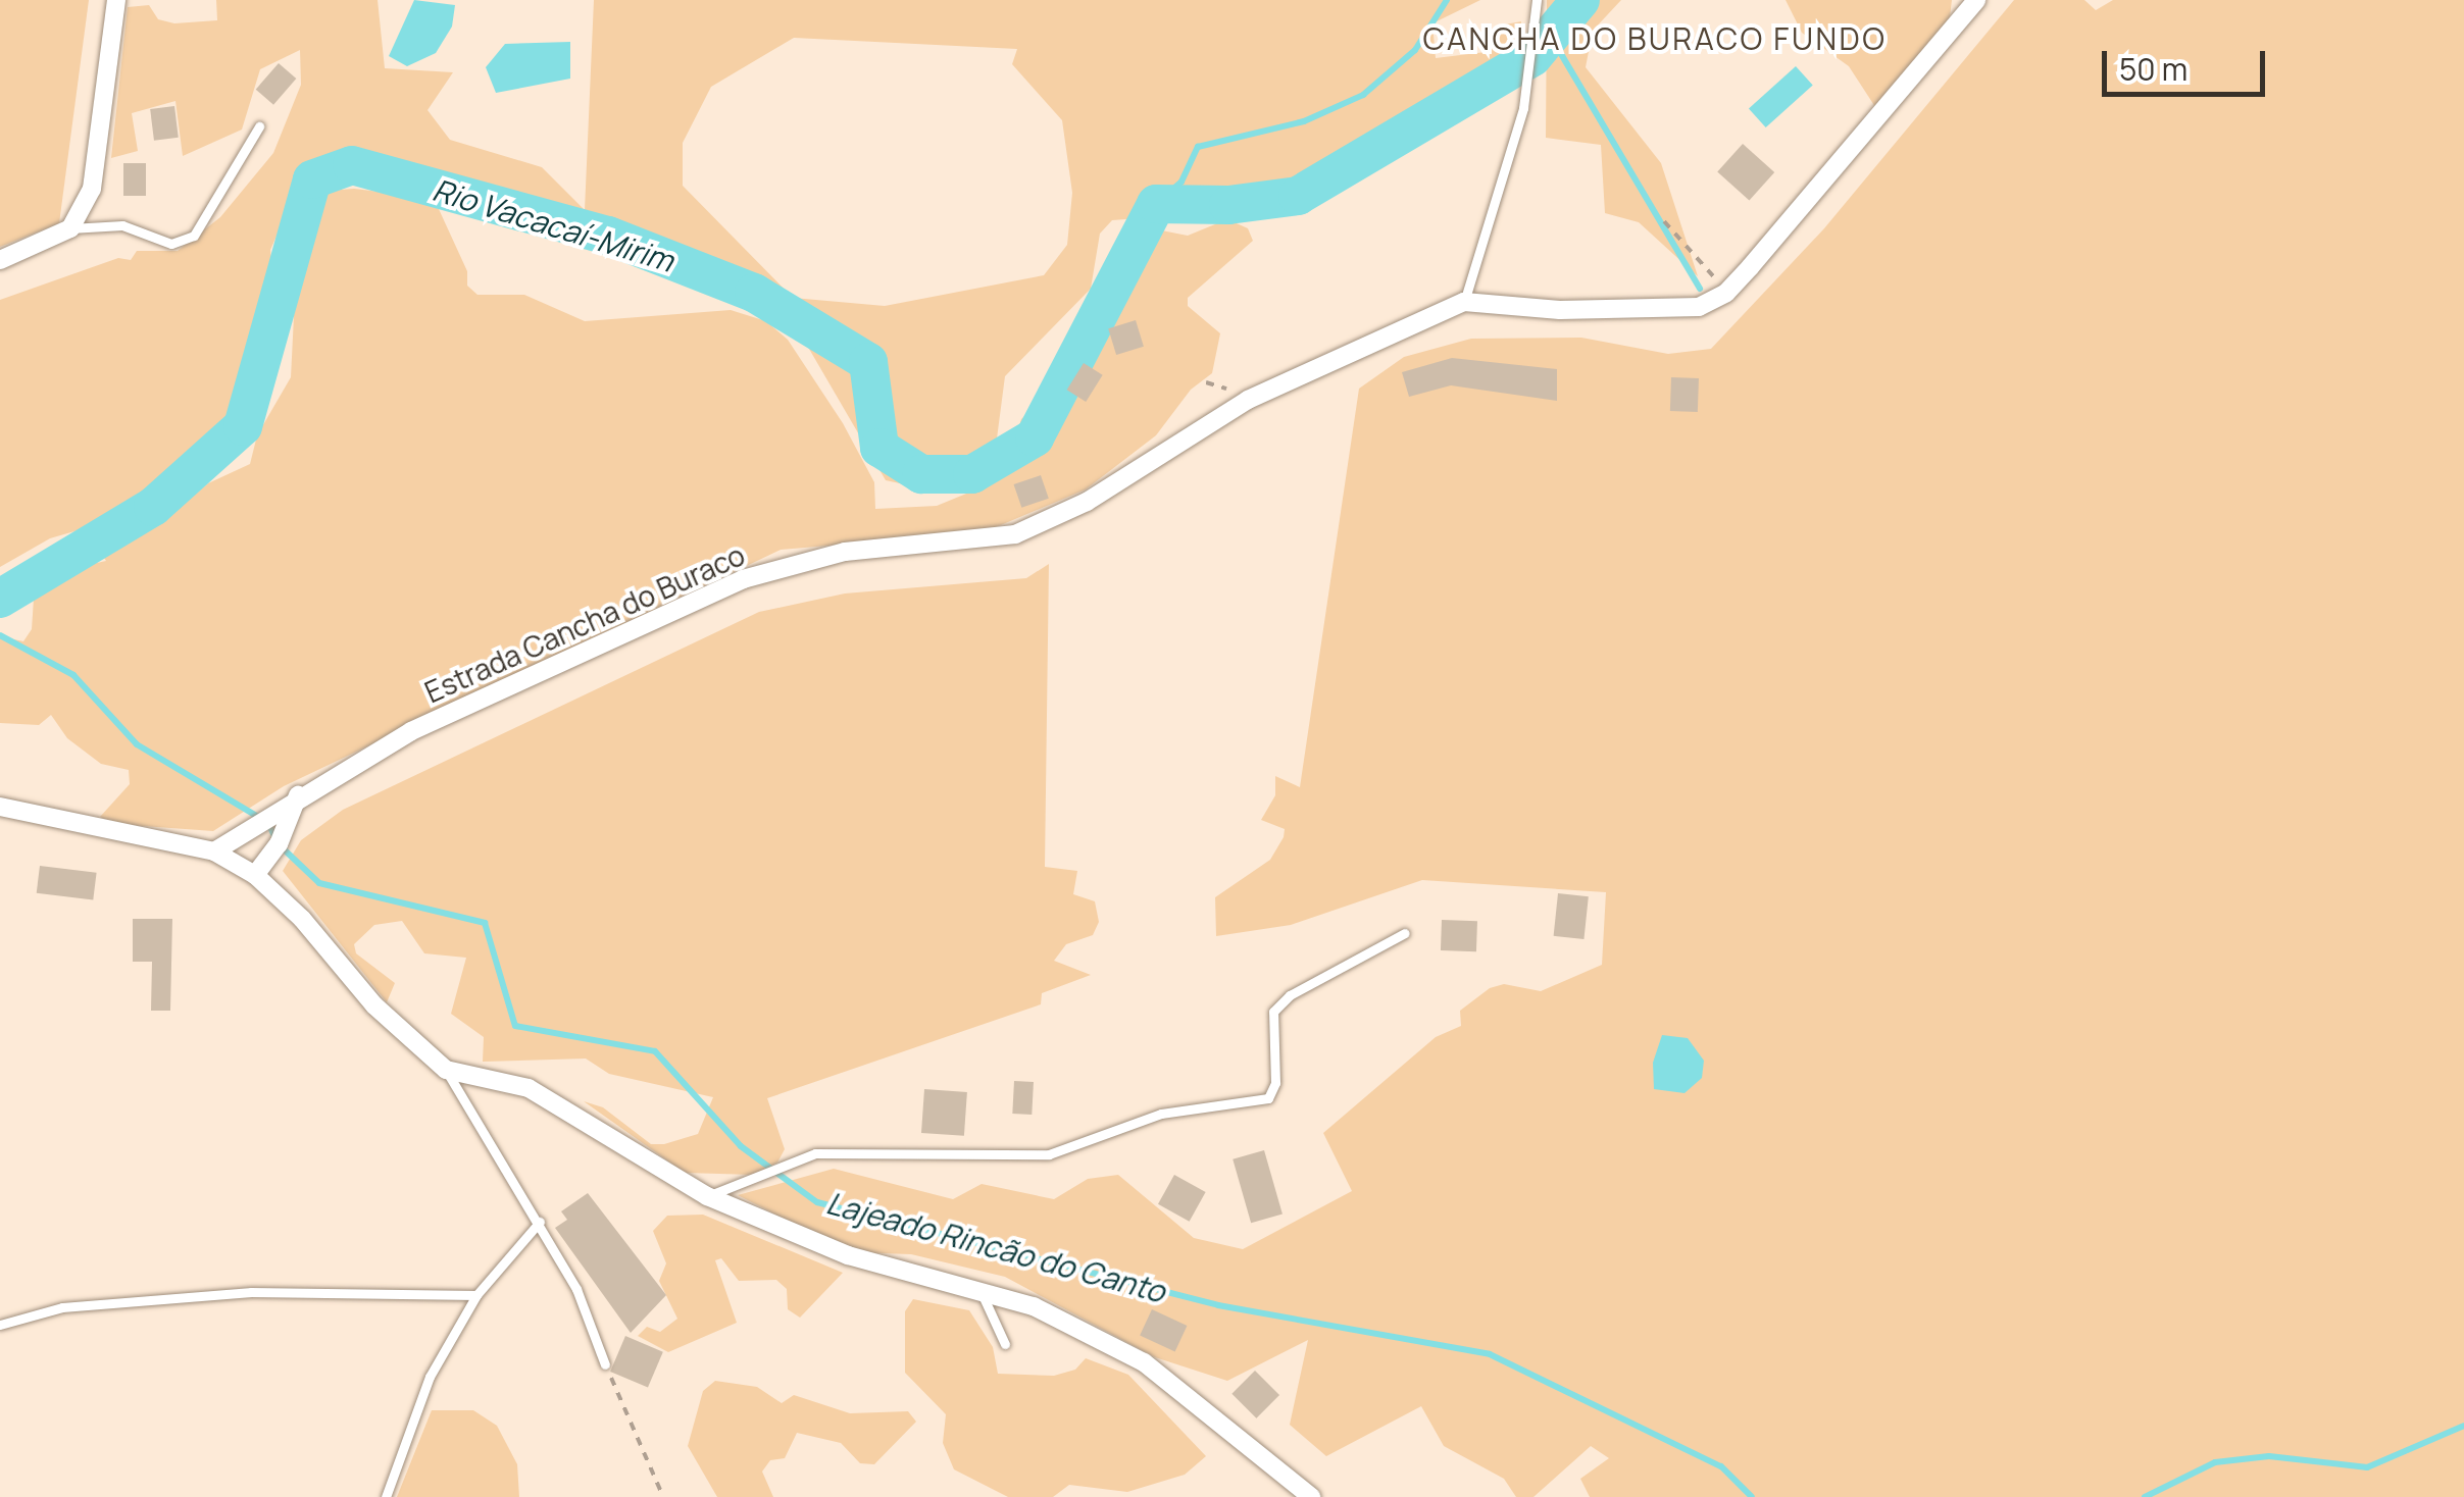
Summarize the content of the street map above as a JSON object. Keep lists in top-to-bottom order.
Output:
{
  "streets": {
    "street": ["Estrada Cancha do Buraco"]
  },
  "districts": ["CANCHA DO BURACO FUNDO"],
  "water": ["Rio Vacacaí-Mirim", "Lajeado Rincão do Canto"],
  "scale_bar": "50 m"
}
